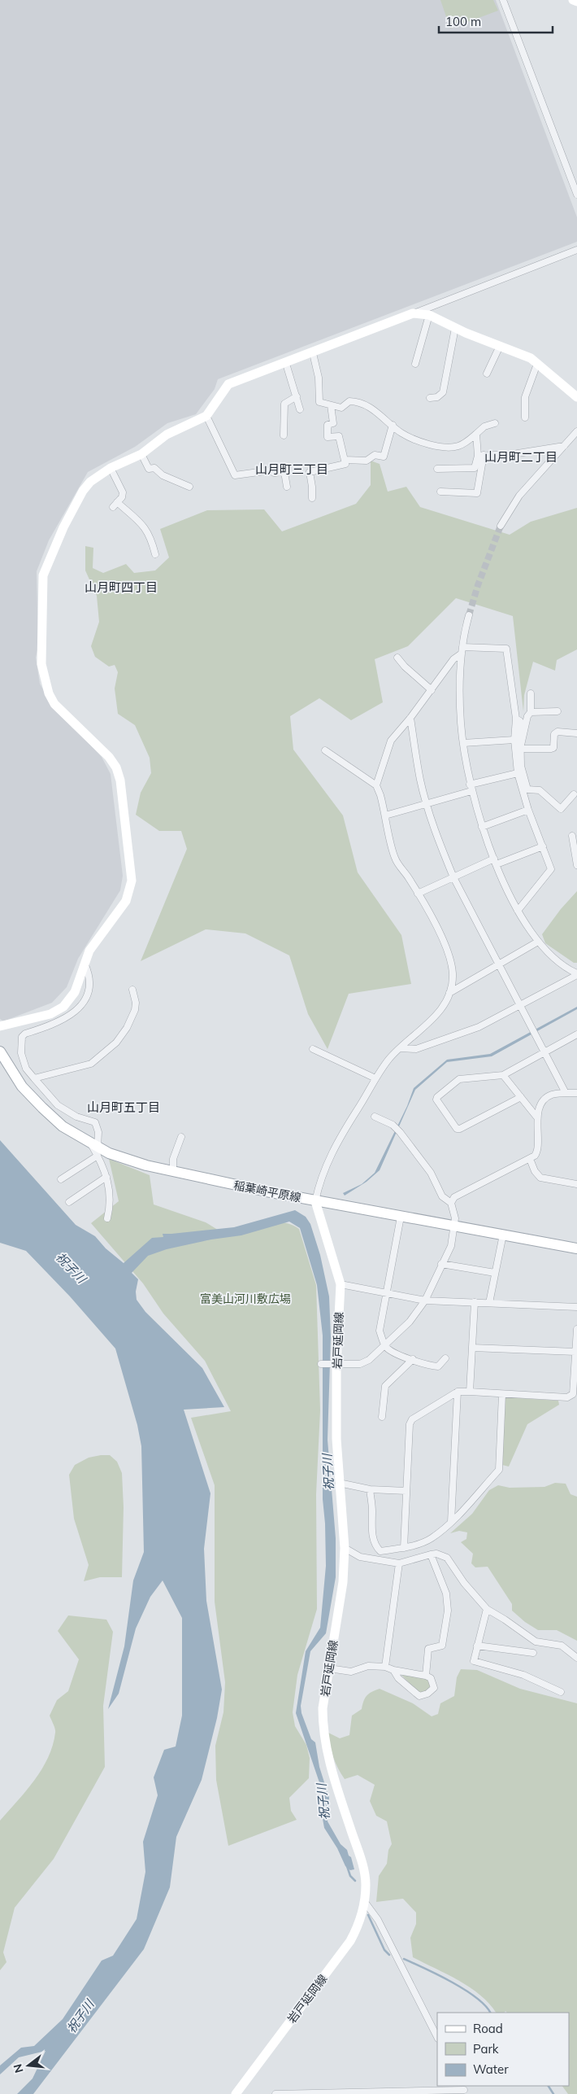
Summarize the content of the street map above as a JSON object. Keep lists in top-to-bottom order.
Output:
{
  "streets": {
    "main road": ["稲葉崎平原線"],
    "street": ["岩戸延岡線"]
  },
  "crossings": [
    ["稲葉崎平原線", "岩戸延岡線"]
  ],
  "districts": [
    "山月町二丁目",
    "山月町三丁目",
    "山月町四丁目",
    "山月町五丁目"
  ],
  "water": ["祝子川"],
  "parks": ["富美山河川敷広場"],
  "legend": ["Road", "Park", "Water"],
  "scale_bar": "100 m",
  "north": "left"
}
